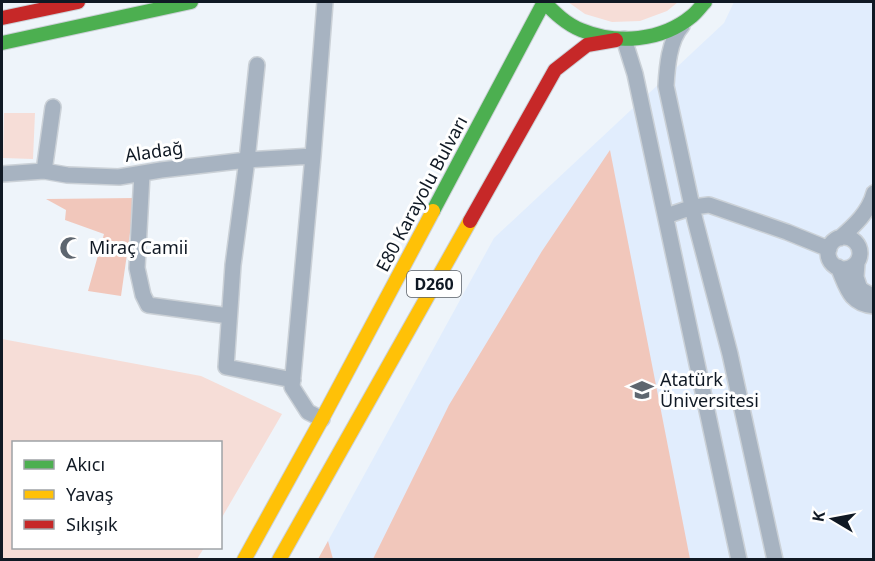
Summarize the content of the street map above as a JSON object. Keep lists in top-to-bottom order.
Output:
{
  "streets": {
    "main road": ["E80 Karayolu Bulvarı", "D260"],
    "street": ["Aladağ"]
  },
  "crossings": [
    ["E80 Karayolu Bulvarı", "D260"]
  ],
  "places": {
    "mosque": ["Miraç Camii"],
    "school or university": ["Atatürk Üniversitesi"]
  },
  "legend": ["Akıcı", "Yavaş", "Sıkışık"],
  "north": "left"
}
